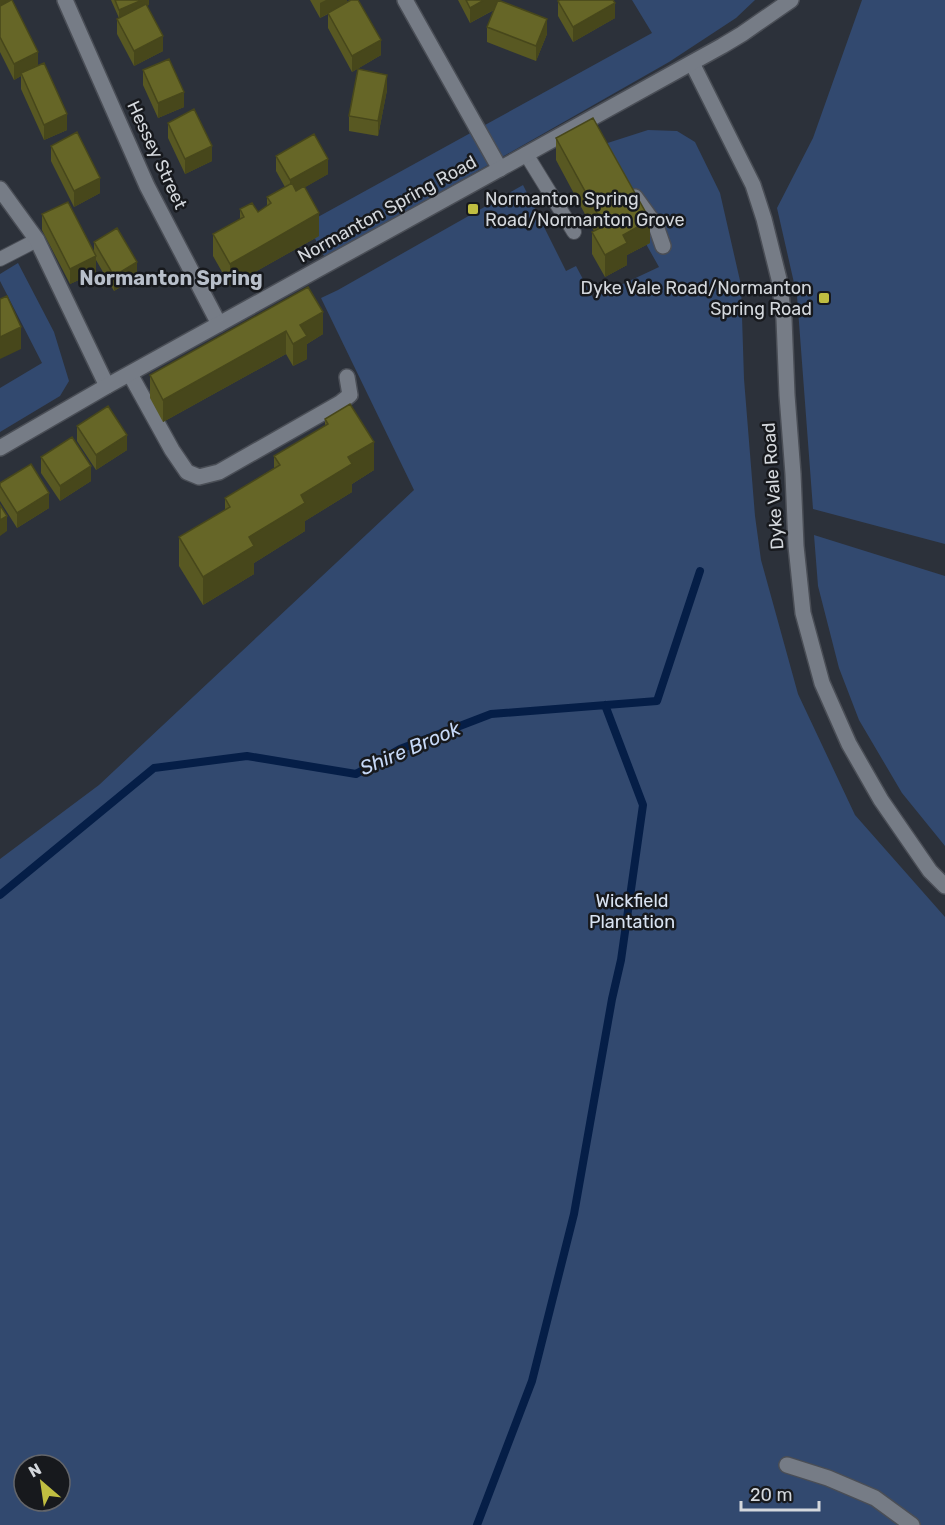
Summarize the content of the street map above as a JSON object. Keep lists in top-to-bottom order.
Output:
{
  "streets": {
    "street": ["Hessey Street", "Normanton Spring Road", "Dyke Vale Road"]
  },
  "crossings": [
    ["Hessey Street", "Normanton Spring Road"],
    ["Normanton Spring Road", "Dyke Vale Road"]
  ],
  "districts": ["Normanton Spring"],
  "water": ["Shire Brook"],
  "parks": ["Wickfield Plantation"],
  "places": {
    "transit": ["Normanton Spring Road/Normanton Grove", "Dyke Vale Road/Normanton Spring Road"]
  },
  "scale_bar": "20 m",
  "north": "top left"
}
